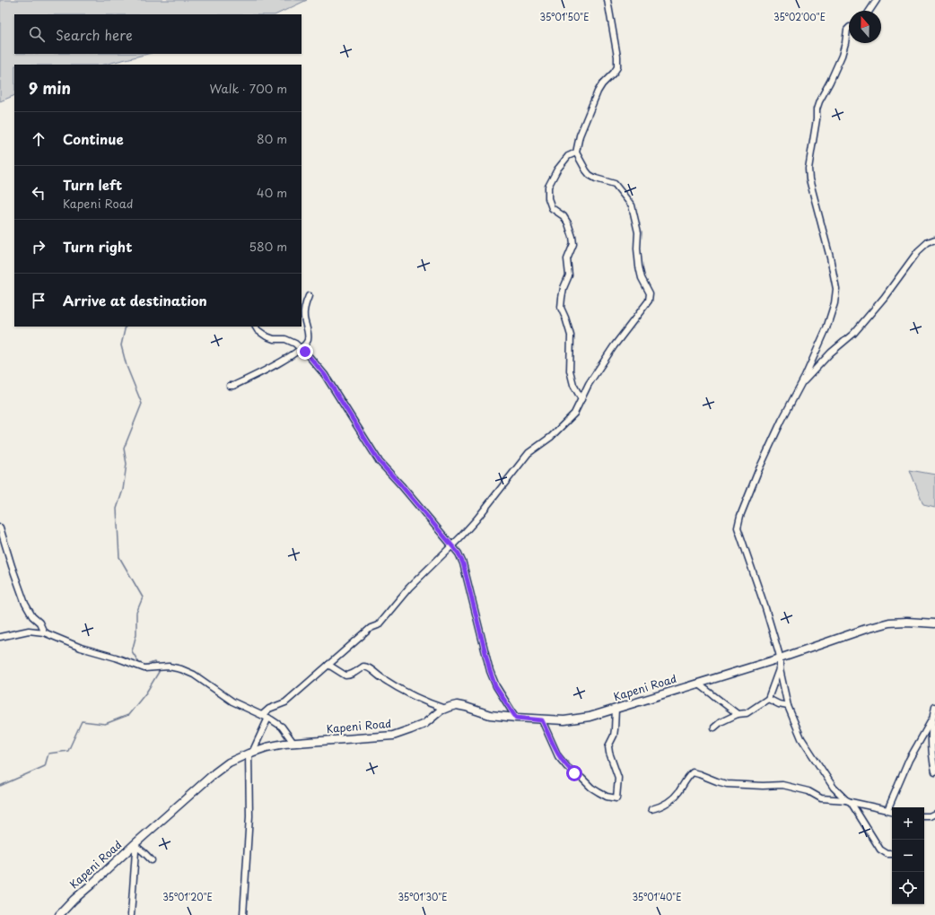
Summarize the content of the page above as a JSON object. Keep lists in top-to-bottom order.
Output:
{
  "streets": {
    "main road": ["Kapeni Road"]
  },
  "north": "top",
  "page": {
    "search": "Search here",
    "heading": ["9 min", "Walk · 700 m"],
    "list": [
      ["Continue", "80 m"],
      ["Turn left", "Kapeni Road", "40 m"],
      ["Turn right", "580 m"],
      "Arrive at destination"
    ],
    "map_buttons": ["+", "−"]
  },
  "coordinates": [
    "35°02'00\"E",
    "35°01'50\"E",
    "35°01'20\"E",
    "35°01'30\"E",
    "35°01'40\"E"
  ]
}
